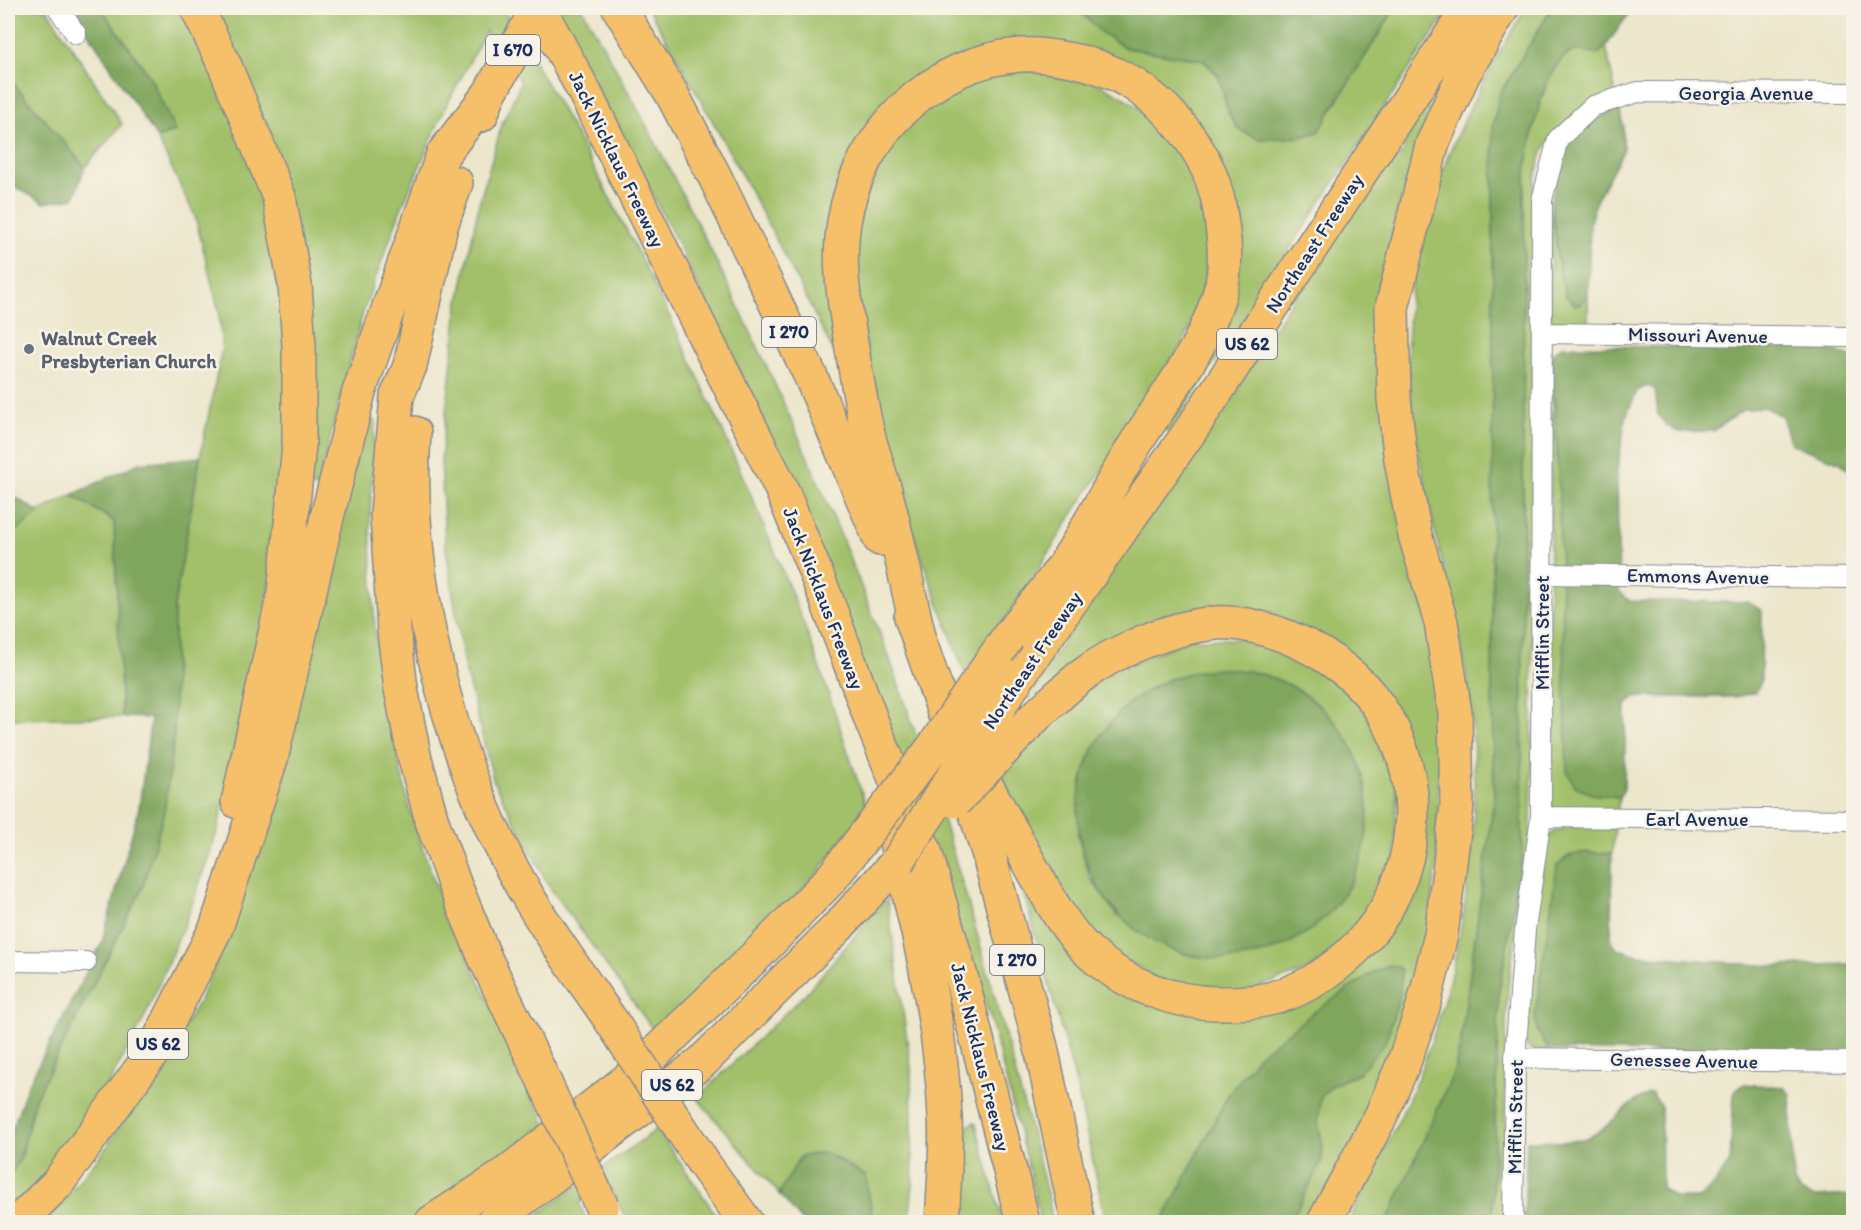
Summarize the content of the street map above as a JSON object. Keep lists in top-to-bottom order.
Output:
{
  "streets": {
    "highway": [
      "I 670",
      "Jack Nicklaus Freeway",
      "Northeast Freeway",
      "I 270",
      "US 62"
    ],
    "street": [
      "Georgia Avenue",
      "Missouri Avenue",
      "Emmons Avenue",
      "Mifflin Street",
      "Earl Avenue",
      "Genessee Avenue"
    ]
  },
  "crossings": [
    ["I 670", "Jack Nicklaus Freeway"],
    ["Georgia Avenue", "Mifflin Street"],
    ["Missouri Avenue", "Mifflin Street"],
    ["Emmons Avenue", "Mifflin Street"],
    ["Mifflin Street", "Earl Avenue"],
    ["Mifflin Street", "Genessee Avenue"]
  ],
  "places": ["Walnut Creek Presbyterian Church"]
}
